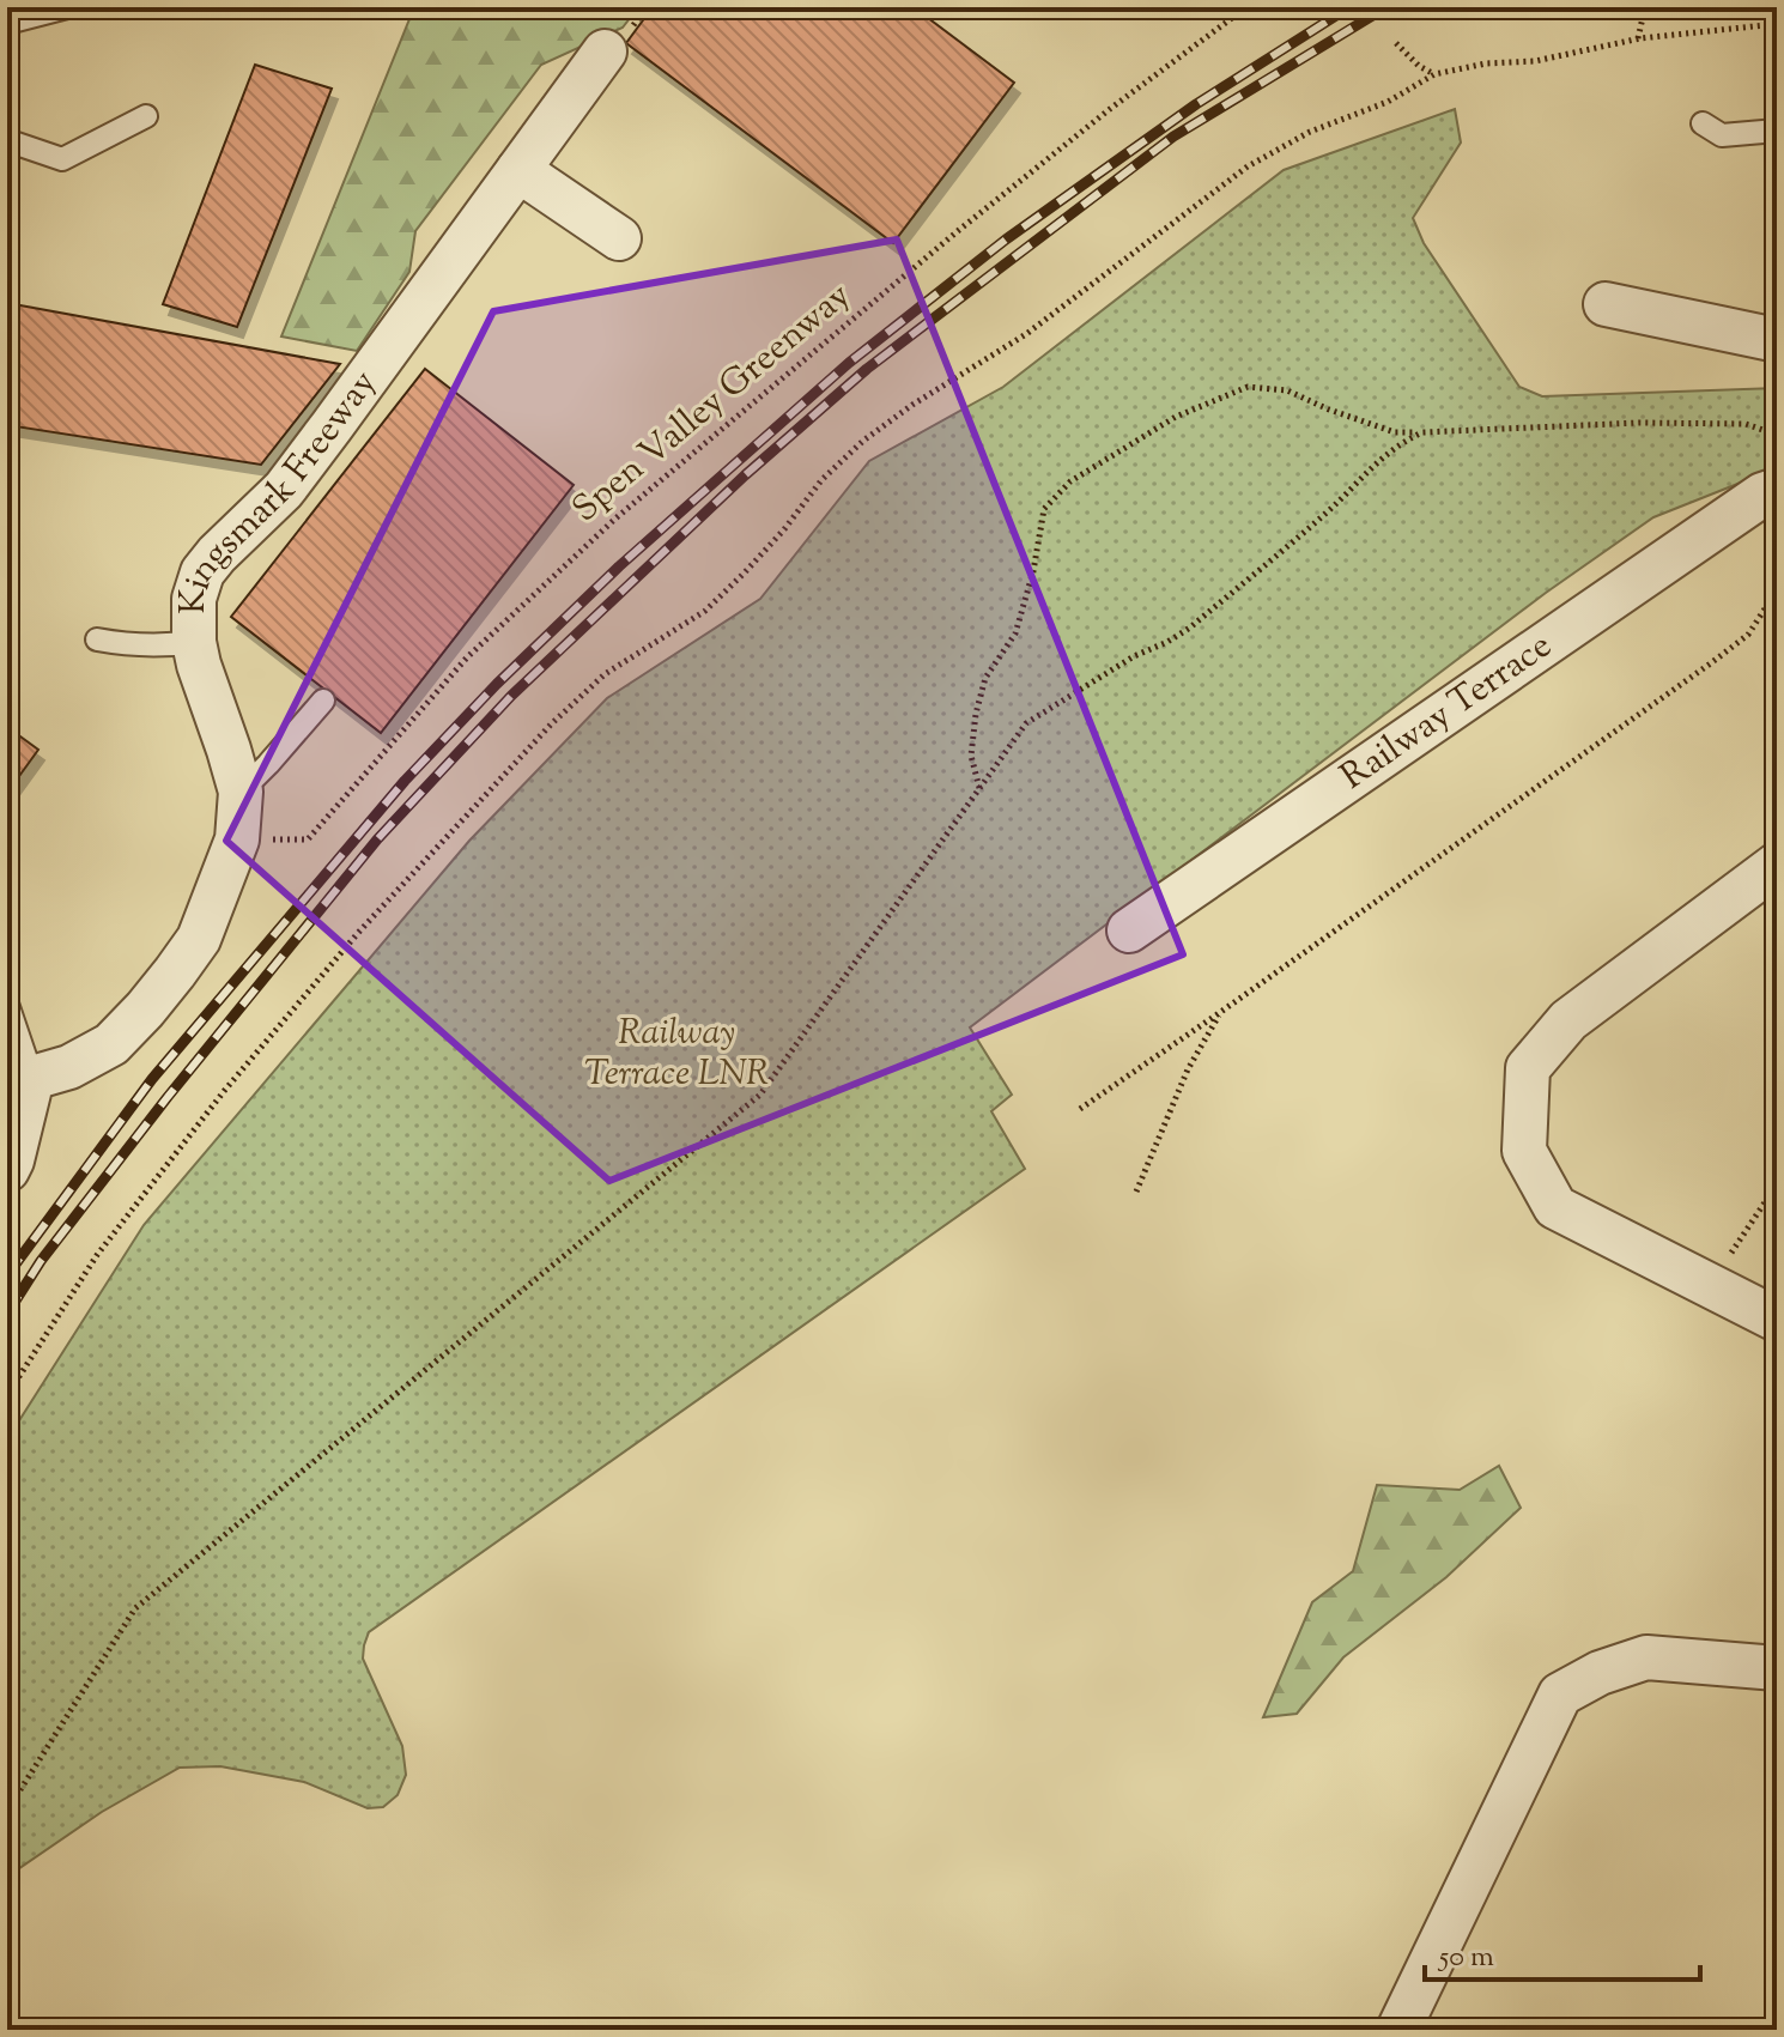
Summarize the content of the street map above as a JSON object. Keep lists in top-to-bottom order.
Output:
{
  "streets": {
    "street": ["Kingsmark Freeway", "Railway Terrace"],
    "path": ["Spen Valley Greenway"]
  },
  "crossings": [
    ["Spen Valley Greenway", "Kingsmark Freeway"]
  ],
  "parks": ["Railway Terrace LNR"],
  "scale_bar": "50 m"
}
